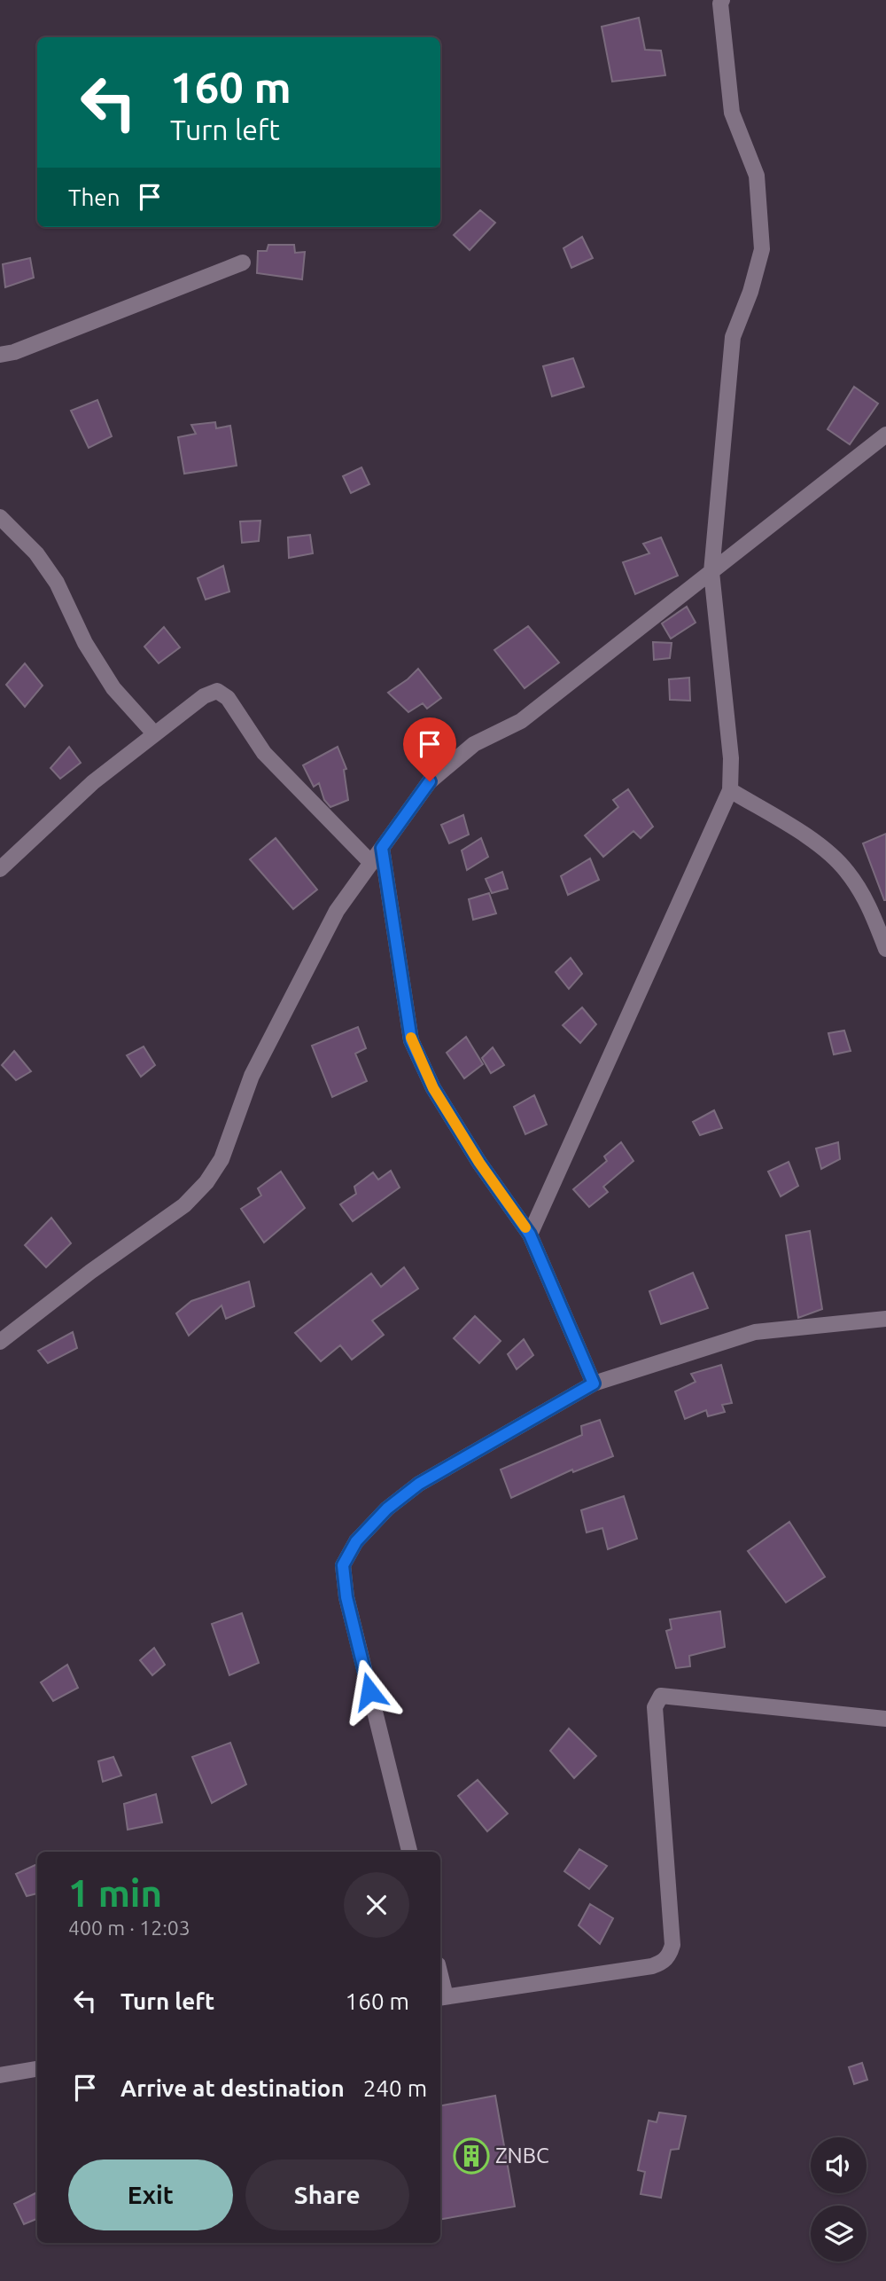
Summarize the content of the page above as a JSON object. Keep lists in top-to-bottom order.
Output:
{
  "places": {
    "building": ["ZNBC"]
  },
  "page": {
    "turn": ["160 m", "Turn left"],
    "then": "Then",
    "heading": ["1 min", "400 m · 12:03"],
    "list": [
      {
        "name": "Turn left",
        "value": "160 m"
      },
      {
        "name": "Arrive at destination",
        "value": "240 m"
      }
    ],
    "buttons": ["Exit", "Share"]
  }
}
